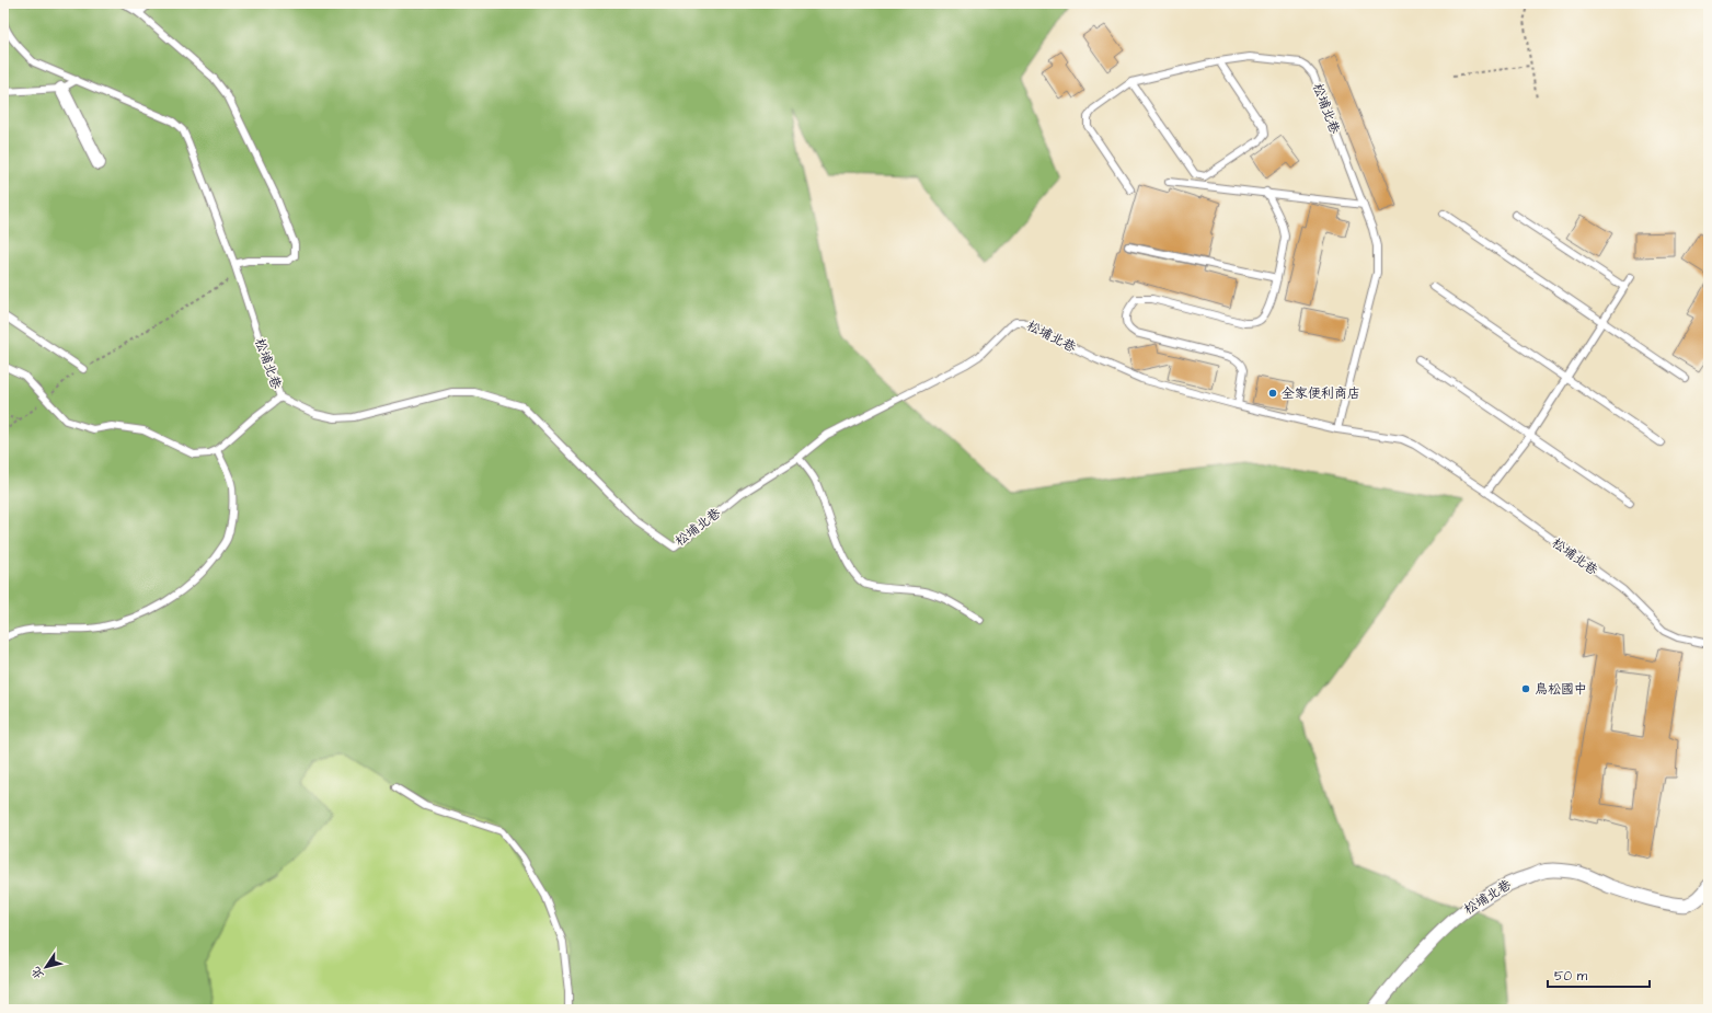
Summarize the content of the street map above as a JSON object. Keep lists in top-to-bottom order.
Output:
{
  "streets": {
    "street": ["松埔北巷"]
  },
  "places": ["全家便利商店", "鳥松國中"],
  "scale_bar": "50 m",
  "north": "bottom left"
}
